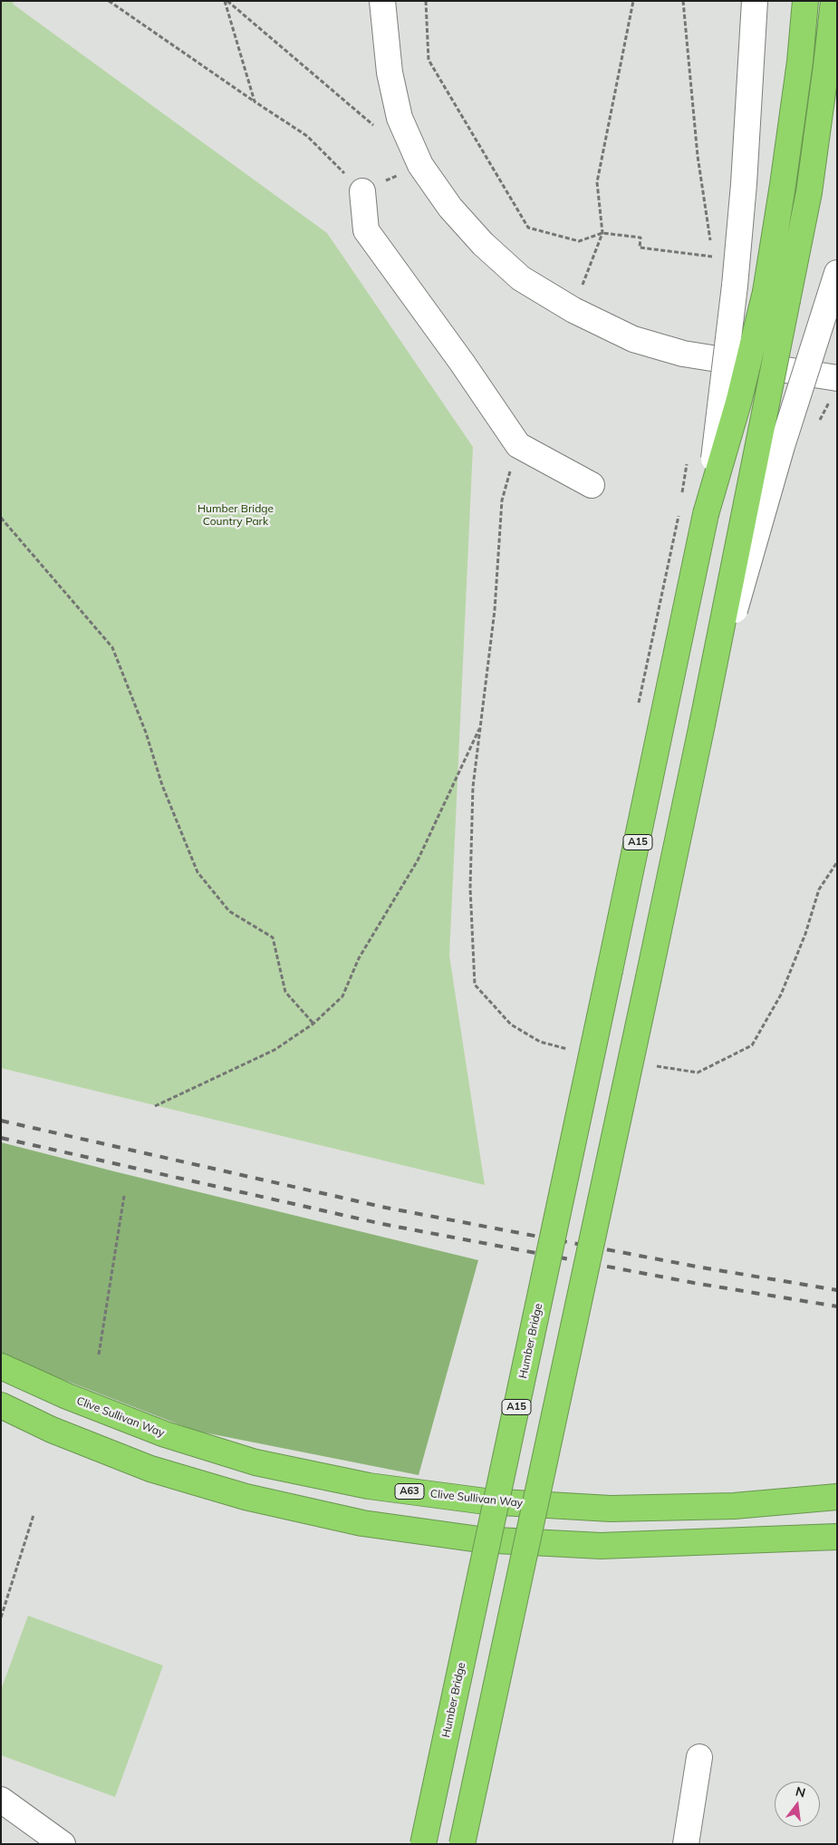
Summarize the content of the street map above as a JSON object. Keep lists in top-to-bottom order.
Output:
{
  "streets": {
    "highway": [
      "A15",
      "Humber Bridge",
      "Clive Sullivan Way",
      "A63"
    ]
  },
  "crossings": [
    ["A15", "Humber Bridge"]
  ],
  "parks": ["Humber Bridge Country Park"],
  "north": "top"
}
